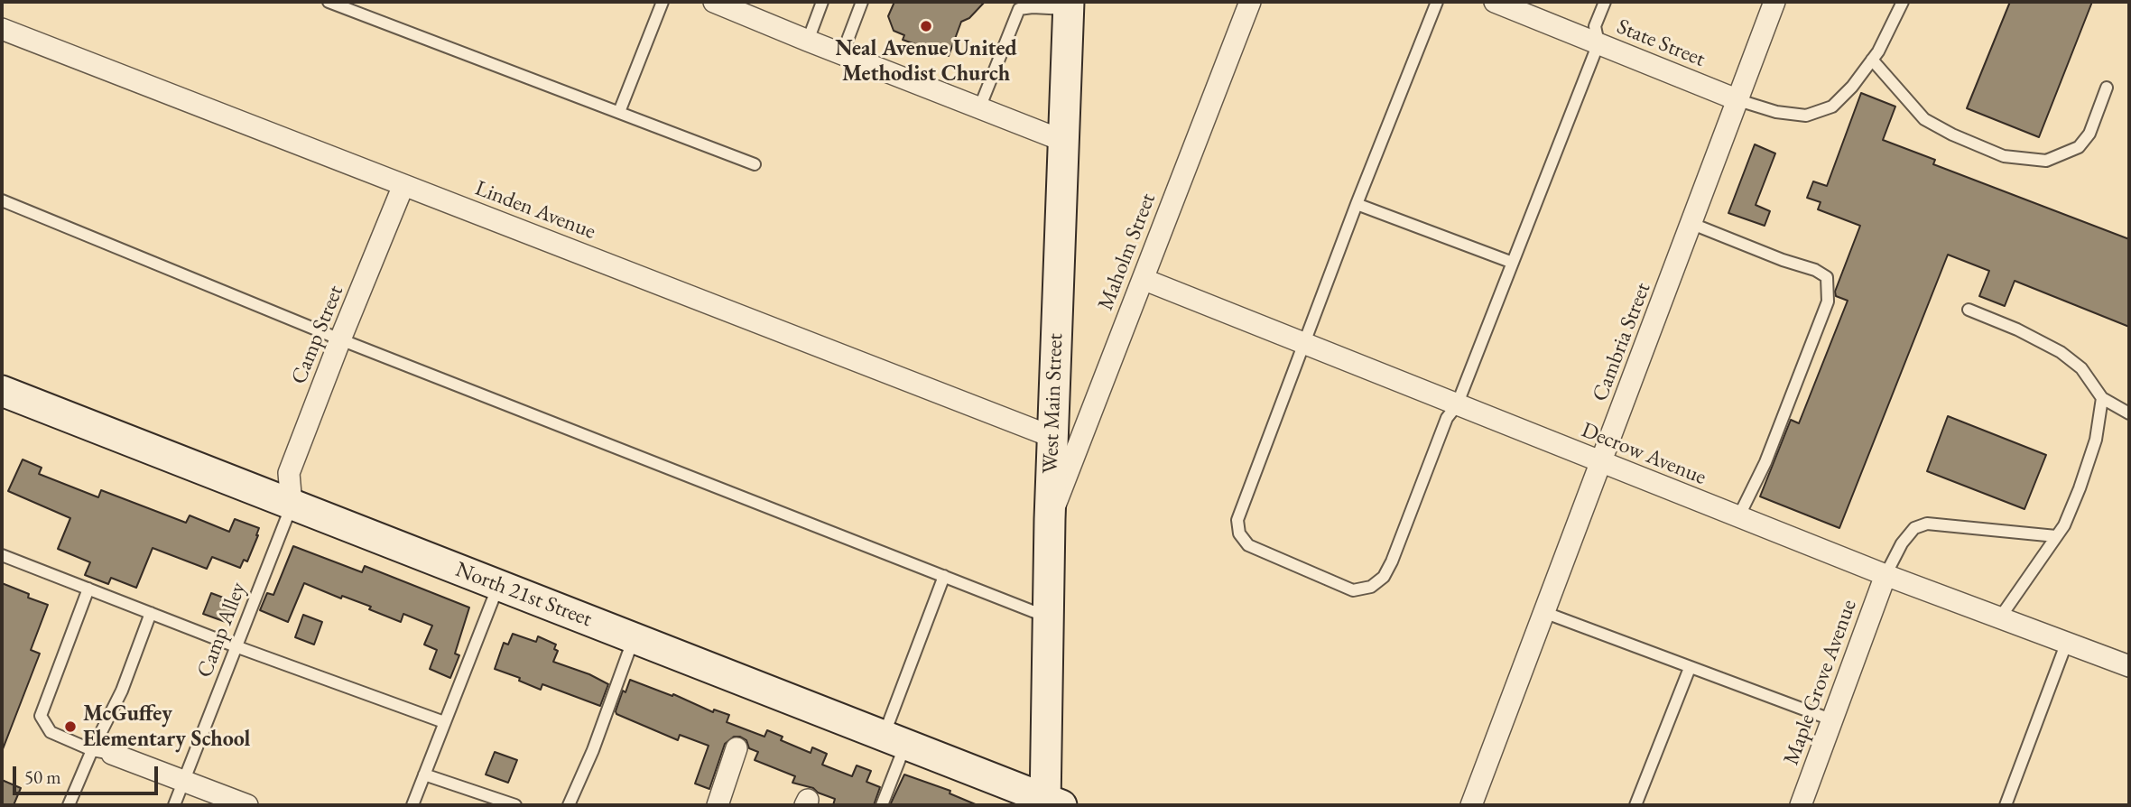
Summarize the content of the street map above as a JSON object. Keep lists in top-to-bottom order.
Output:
{
  "streets": {
    "main road": ["West Main Street", "North 21st Street"],
    "street": [
      "State Street",
      "Linden Avenue",
      "Maholm Street",
      "Camp Street",
      "Cambria Street",
      "Decrow Avenue",
      "Maple Grove Avenue"
    ],
    "lane": ["Camp Alley"]
  },
  "crossings": [
    ["State Street", "Cambria Street"],
    ["Linden Avenue", "Camp Street"],
    ["Linden Avenue", "West Main Street"],
    ["Maholm Street", "West Main Street"],
    ["Maholm Street", "Decrow Avenue"],
    ["Camp Street", "North 21st Street"],
    ["Camp Street", "Camp Alley"],
    ["Cambria Street", "Decrow Avenue"],
    ["West Main Street", "North 21st Street"],
    ["Decrow Avenue", "Maple Grove Avenue"],
    ["North 21st Street", "Camp Alley"]
  ],
  "places": ["Neal Avenue United Methodist Church", "McGuffey Elementary School"],
  "scale_bar": "50 m"
}
